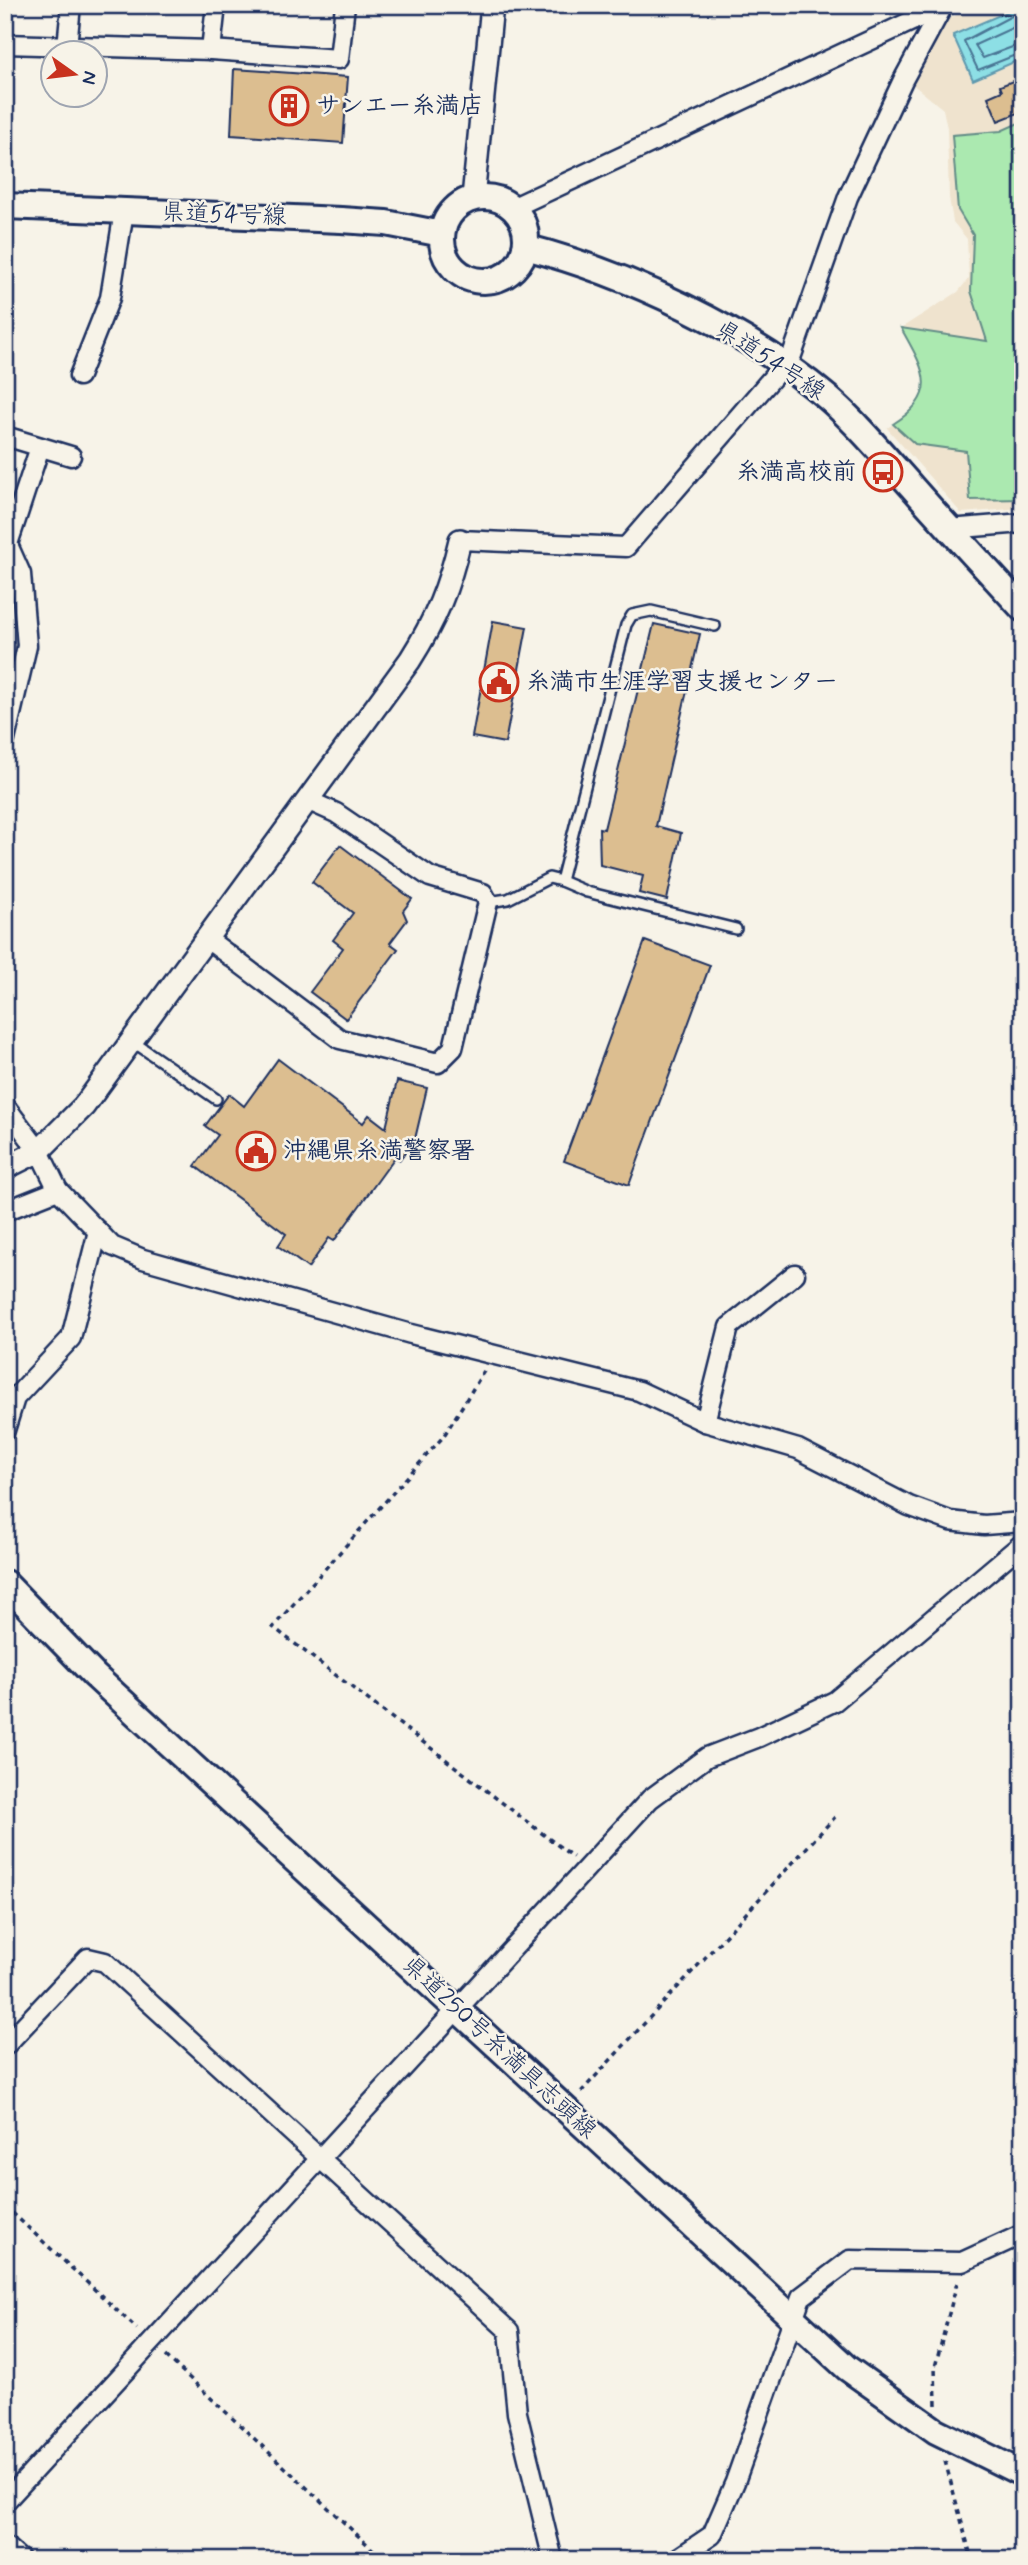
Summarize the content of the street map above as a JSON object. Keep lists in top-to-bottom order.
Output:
{
  "streets": {
    "main road": ["県道54号線", "県道250号糸満具志頭線"]
  },
  "places": {
    "building": ["サンエー糸満店"],
    "bus stop": ["糸満高校前"],
    "public building": ["糸満市生涯学習支援センター", "沖縄県糸満警察署"]
  },
  "north": "right"
}
